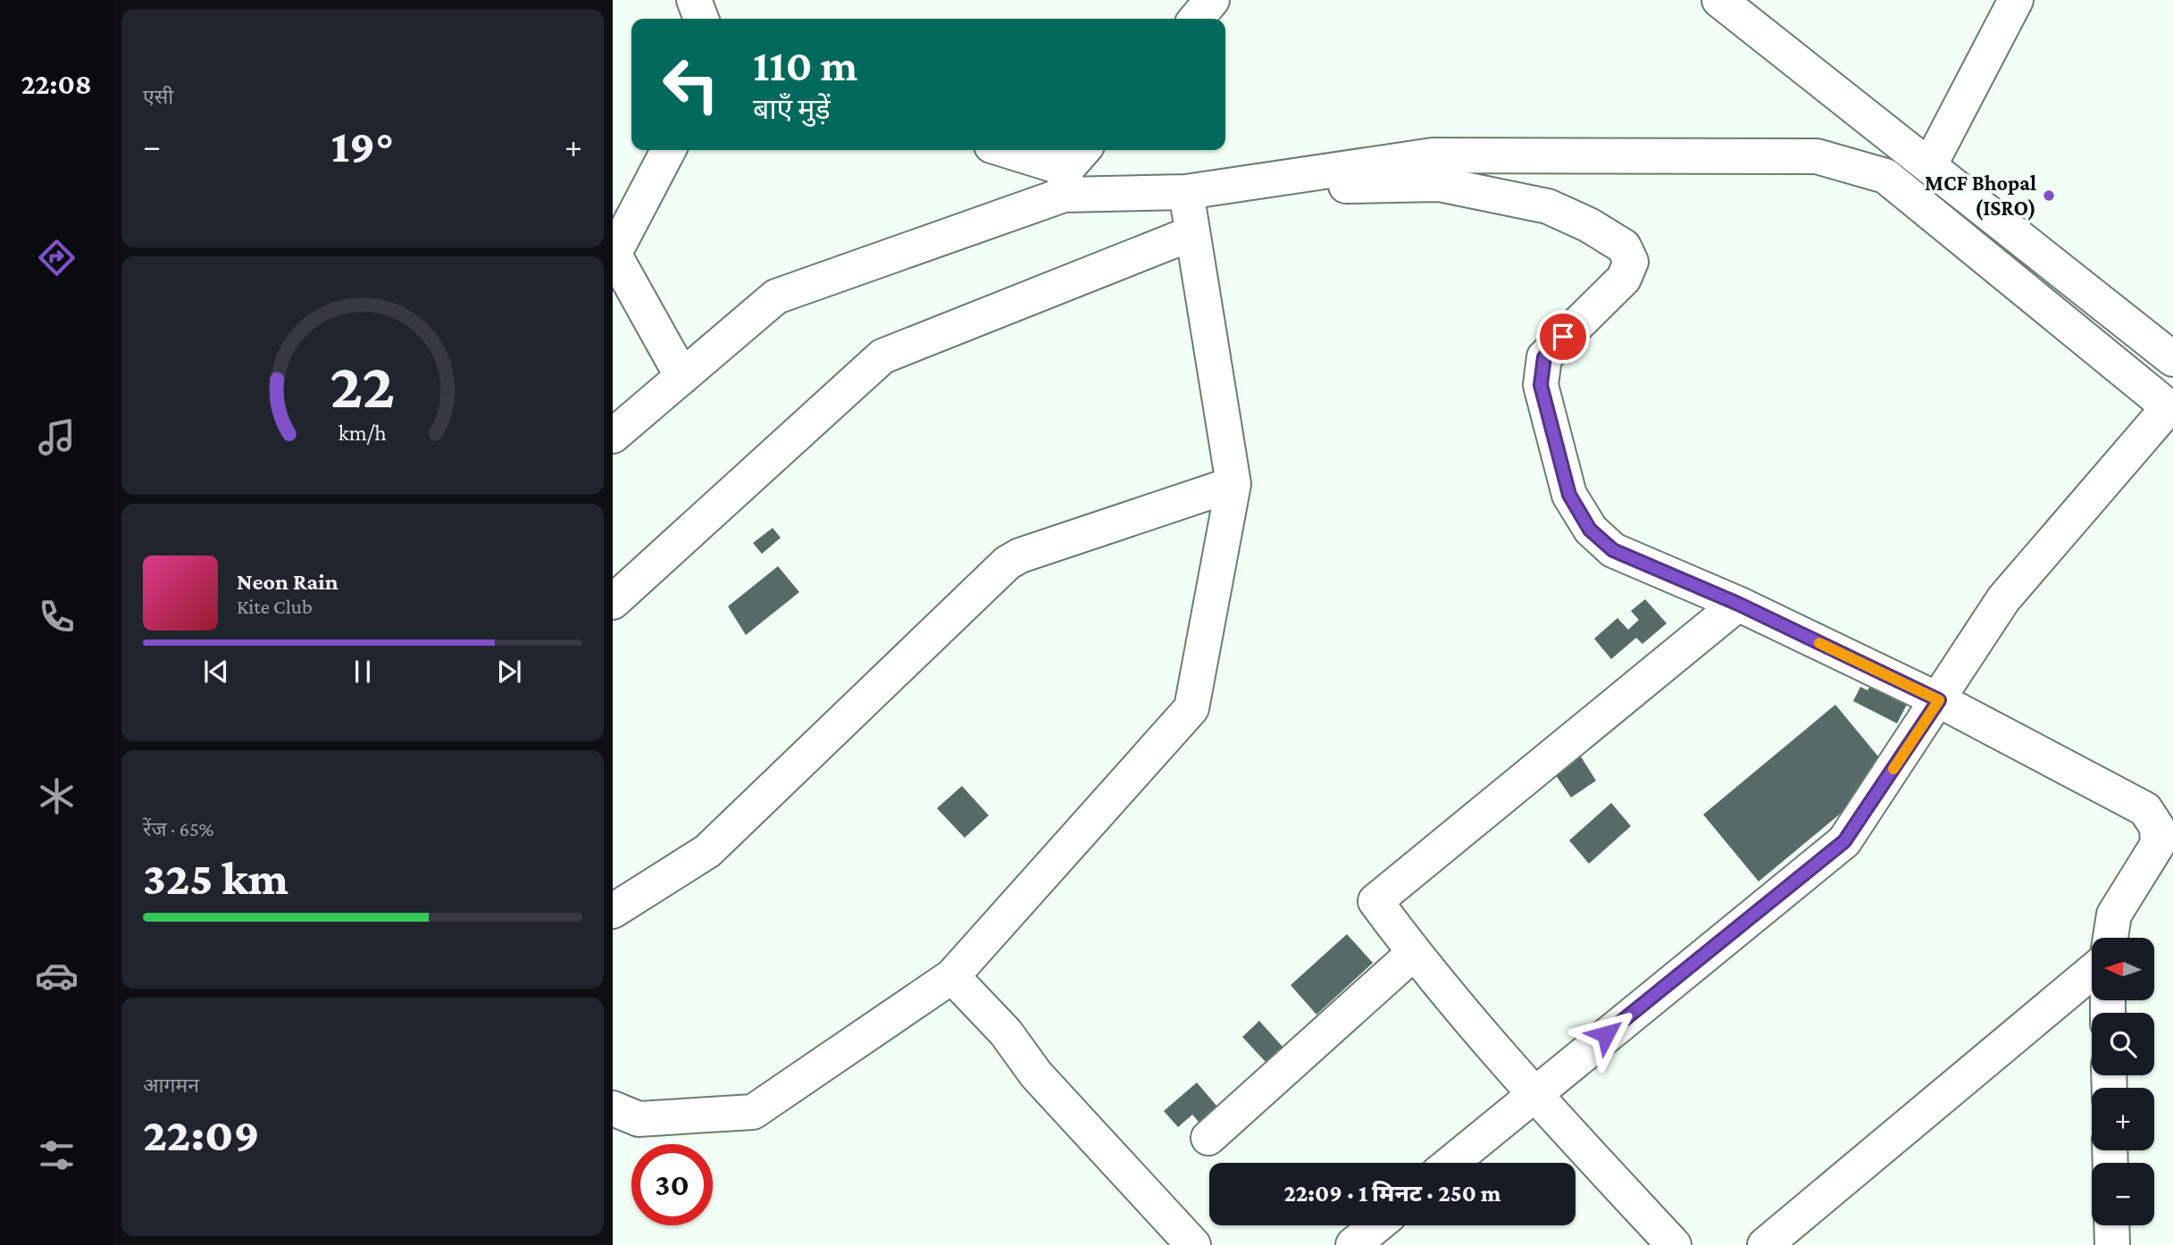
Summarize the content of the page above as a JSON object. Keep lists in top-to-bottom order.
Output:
{
  "places": ["MCF Bhopal (ISRO)"],
  "north": "left",
  "page": {
    "tabs": "22:08",
    "tile": [
      "एसी",
      ["रेंज · 65%", "325 km"],
      ["आगमन", "22:09"]
    ],
    "turn": ["110 m", "बाएँ मुड़ें"],
    "heat": ["−", "19°", "+"],
    "song": ["Neon Rain", "Kite Club"],
    "map_buttons": ["+", "−"],
    "limit": "30",
    "trip": "22:09 · 1 मिनट · 250 m",
    "gauge": ["22", "km/h"]
  }
}
